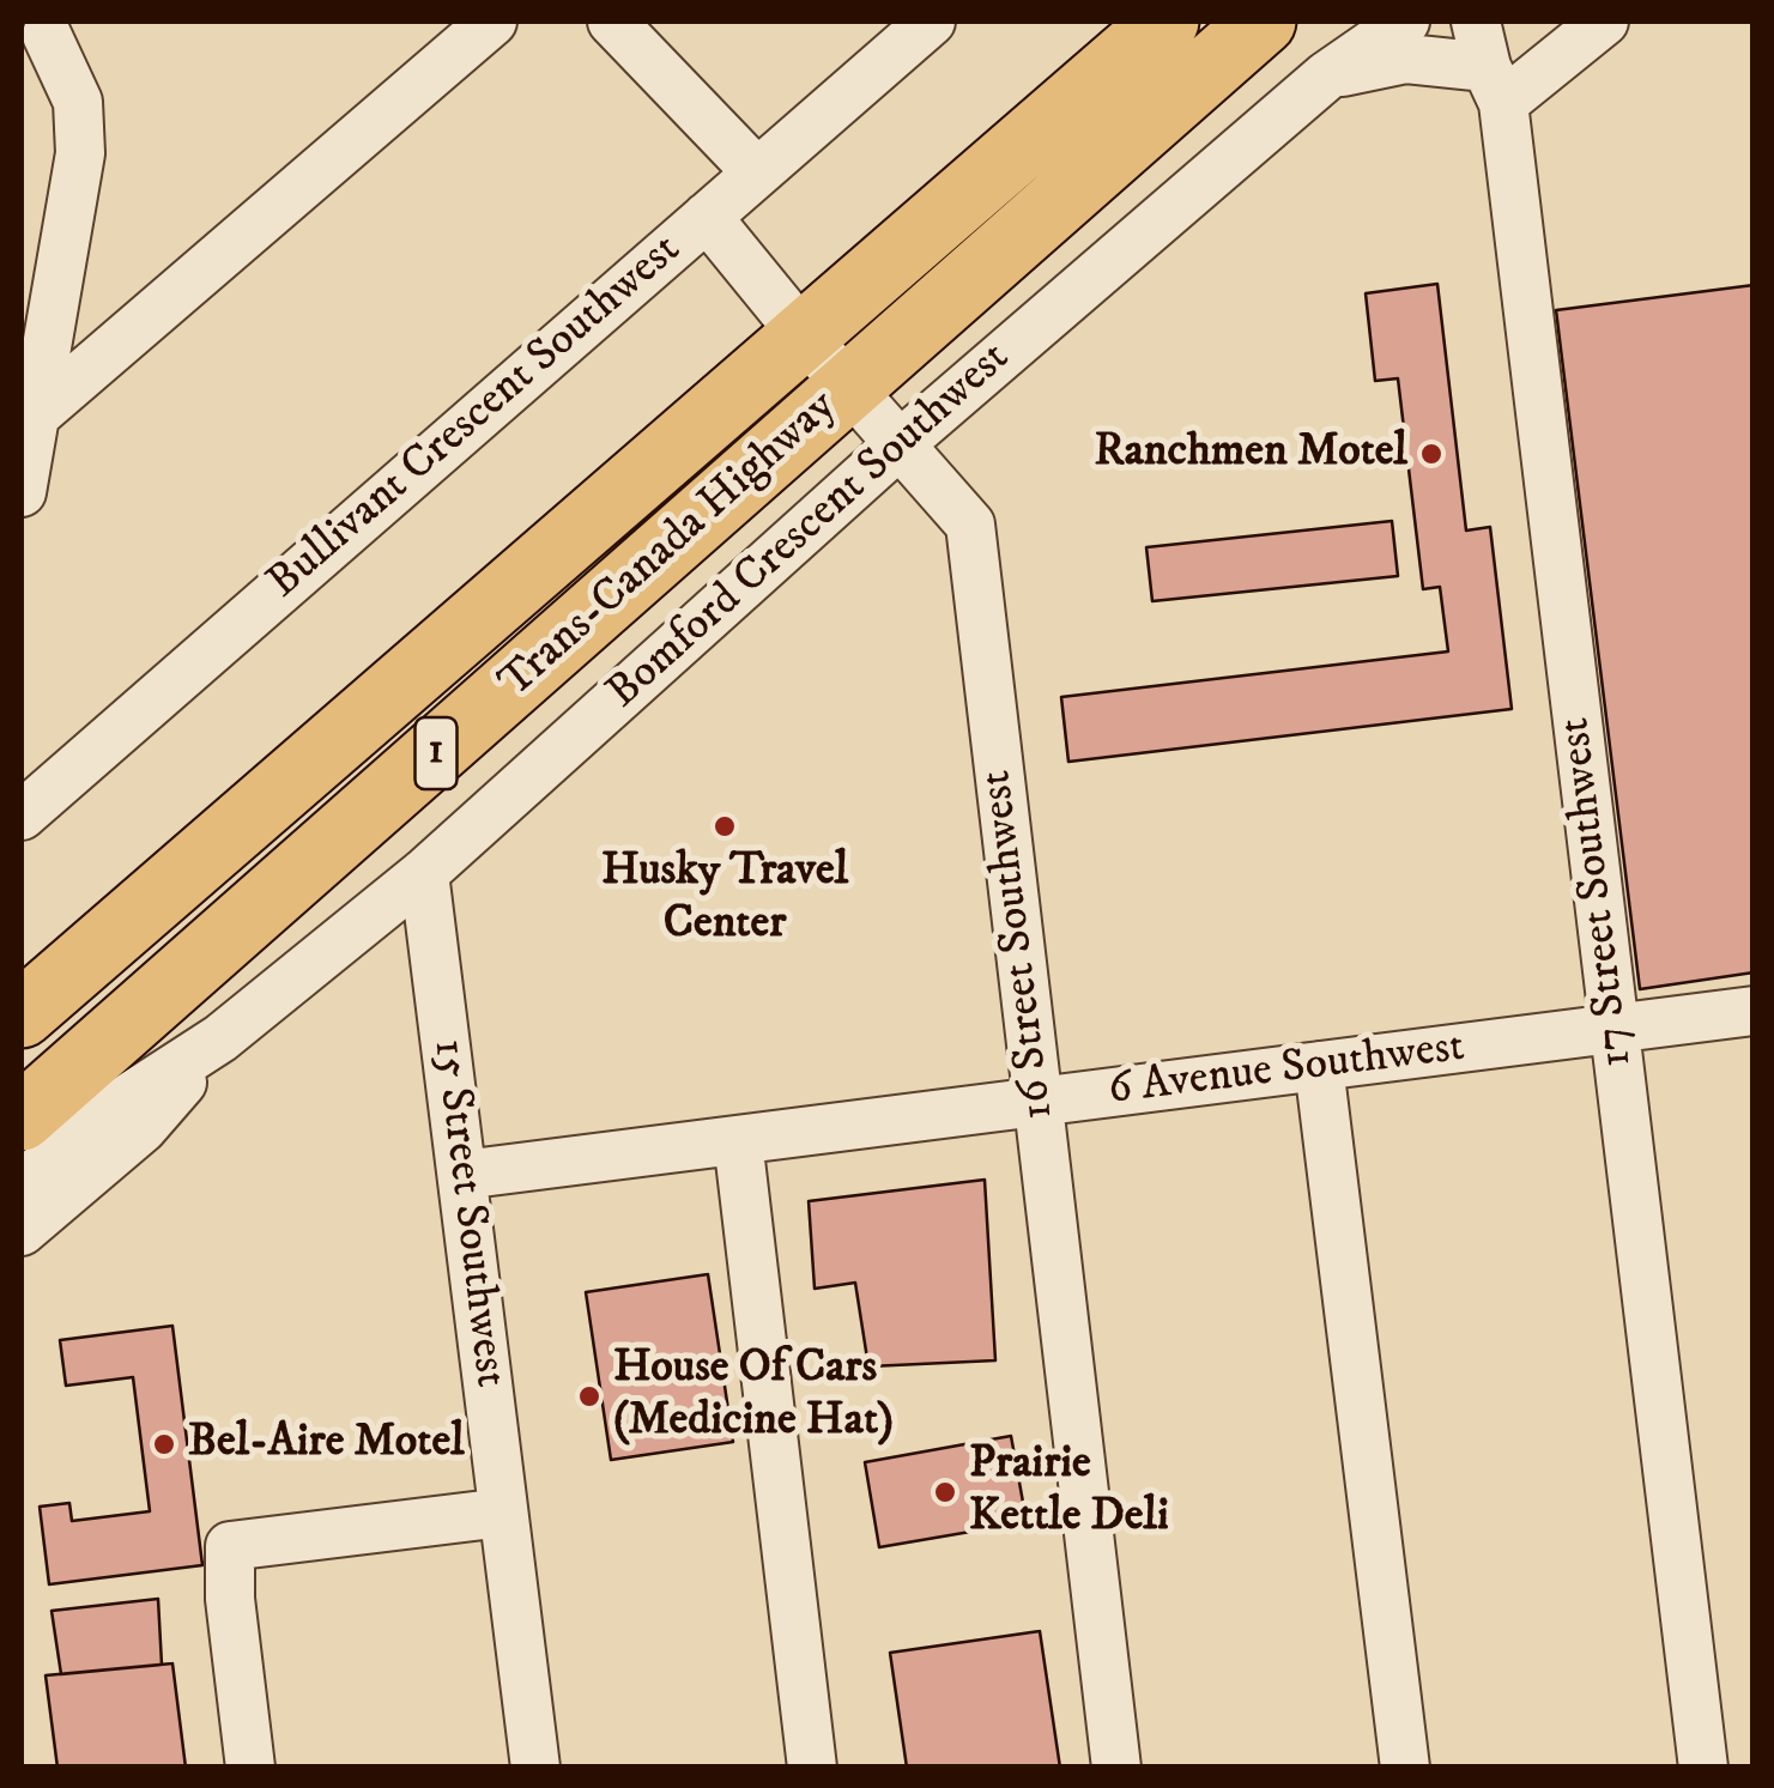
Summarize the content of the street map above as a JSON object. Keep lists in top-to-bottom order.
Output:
{
  "streets": {
    "highway": ["Trans-Canada Highway", "1"],
    "street": [
      "Bullivant Crescent Southwest",
      "Bomford Crescent Southwest",
      "17 Street Southwest",
      "16 Street Southwest",
      "6 Avenue Southwest",
      "15 Street Southwest"
    ]
  },
  "crossings": [
    ["Bullivant Crescent Southwest", "16 Street Southwest"],
    ["Bomford Crescent Southwest", "16 Street Southwest"],
    ["Bomford Crescent Southwest", "15 Street Southwest"],
    ["Trans-Canada Highway", "16 Street Southwest"],
    ["17 Street Southwest", "6 Avenue Southwest"],
    ["16 Street Southwest", "6 Avenue Southwest"],
    ["6 Avenue Southwest", "15 Street Southwest"]
  ],
  "places": [
    "Ranchmen Motel",
    "Husky Travel Center",
    "House Of Cars (Medicine Hat)",
    "Bel-Aire Motel",
    "Prairie Kettle Deli"
  ]
}
